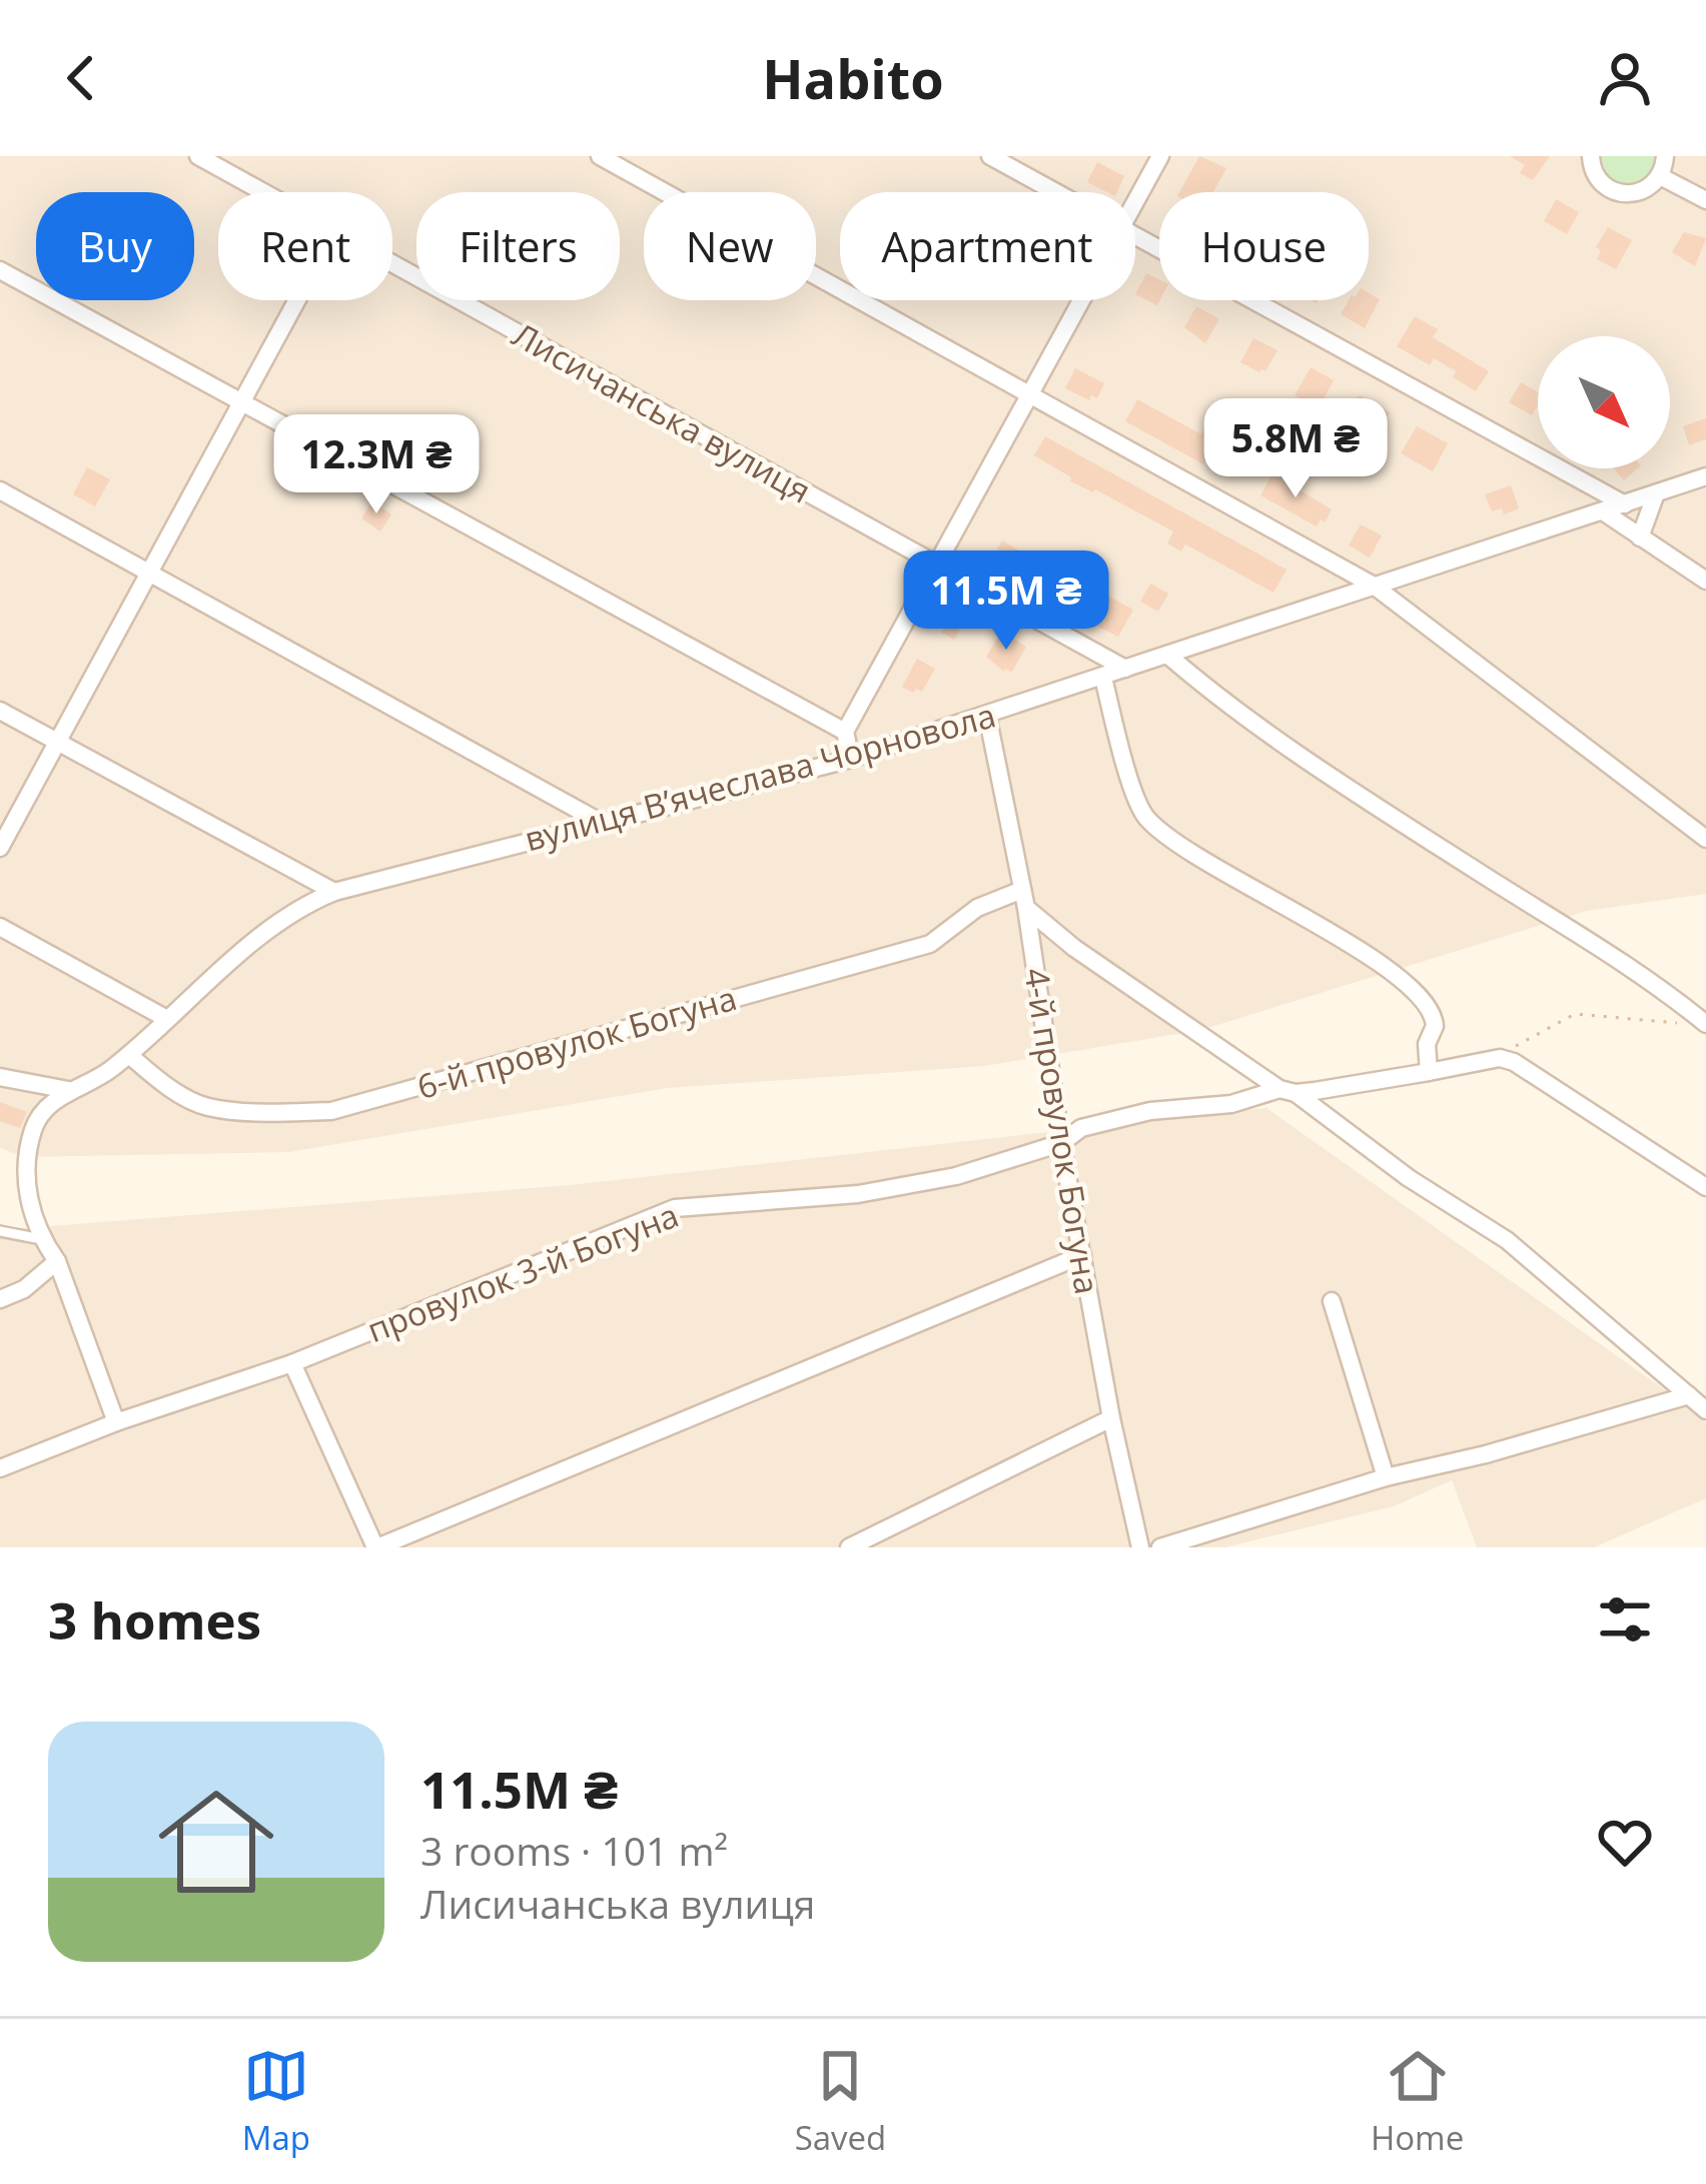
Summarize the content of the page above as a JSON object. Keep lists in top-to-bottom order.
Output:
{
  "streets": {
    "street": [
      "Лисичанська вулиця",
      "вулиця Вʼячеслава Чорновола",
      "6-й провулок Богуна",
      "4-й провулок Богуна",
      "провулок 3-й Богуна"
    ]
  },
  "crossings": [
    ["Лисичанська вулиця", "вулиця Вʼячеслава Чорновола"],
    ["вулиця Вʼячеслава Чорновола", "6-й провулок Богуна"],
    ["вулиця Вʼячеслава Чорновола", "4-й провулок Богуна"],
    ["6-й провулок Богуна", "4-й провулок Богуна"],
    ["4-й провулок Богуна", "провулок 3-й Богуна"]
  ],
  "north": "bottom right",
  "page": {
    "header": "Habito",
    "chip": [
      "Buy",
      "Rent",
      "Filters",
      "New",
      "Apartment",
      "House"
    ],
    "price": ["5.8M ₴", "12.3M ₴", "11.5M ₴"],
    "heading": "3 homes",
    "list": [
      {
        "name": "11.5M ₴",
        "note": "3 rooms · 101 m² · Лисичанська вулиця"
      }
    ],
    "tabs": ["Map", "Saved", "Home"]
  }
}
